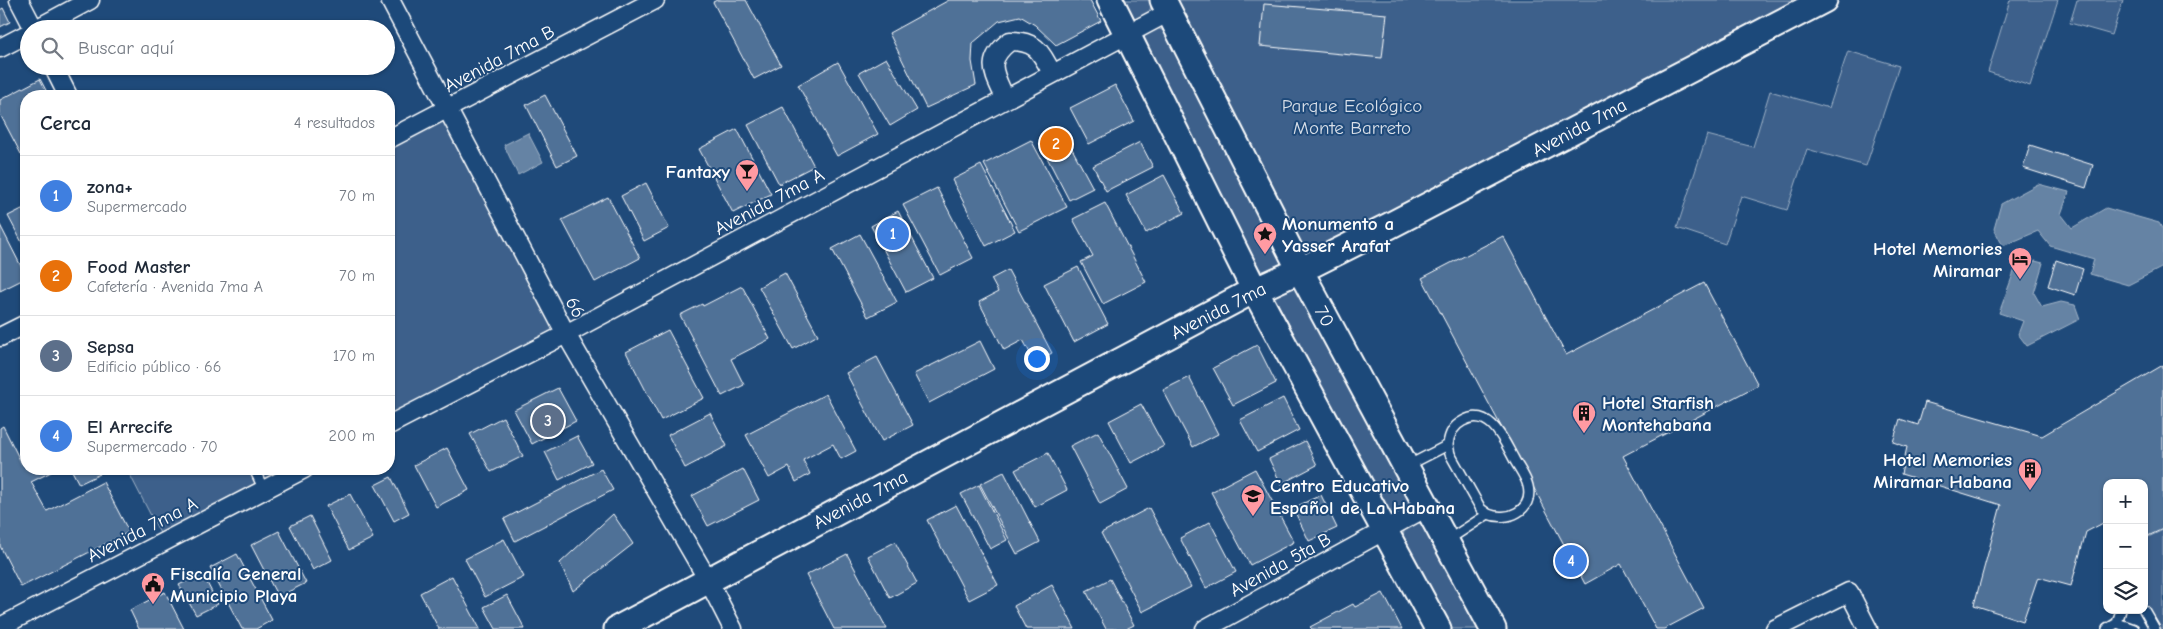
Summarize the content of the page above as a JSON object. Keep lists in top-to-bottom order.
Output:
{
  "streets": {
    "main road": ["Avenida 7ma", "70"],
    "street": [
      "Avenida 7ma B",
      "Avenida 7ma A",
      "66",
      "Avenida 5ta B"
    ]
  },
  "crossings": [
    ["Avenida 7ma B", "66"],
    ["Avenida 7ma", "66"],
    ["Avenida 7ma", "70"],
    ["Avenida 7ma A", "66"],
    ["Avenida 7ma A", "70"],
    ["70", "Avenida 5ta B"]
  ],
  "parks": ["Parque Ecológico Monte Barreto"],
  "places": {
    "bar": ["Fantaxy"],
    "place": ["Monumento a Yasser Arafat"],
    "hotel": ["Hotel Memories Miramar"],
    "building": ["Hotel Starfish Montehabana", "Hotel Memories Miramar Habana"],
    "school or university": ["Centro Educativo Español de La Habana"],
    "public building": ["Fiscalía General Municipio Playa"]
  },
  "page": {
    "search": "Buscar aquí",
    "heading": ["Cerca", "4 resultados"],
    "pins": [
      "2",
      "1",
      "3",
      "4"
    ],
    "list": [
      {
        "mark": "1",
        "name": "zona+",
        "note": "Supermercado",
        "value": "70 m"
      },
      {
        "mark": "2",
        "name": "Food Master",
        "note": "Cafetería · Avenida 7ma A",
        "value": "70 m"
      },
      {
        "mark": "3",
        "name": "Sepsa",
        "note": "Edificio público · 66",
        "value": "170 m"
      },
      {
        "mark": "4",
        "name": "El Arrecife",
        "note": "Supermercado · 70",
        "value": "200 m"
      }
    ],
    "map_buttons": ["+", "−"]
  }
}
